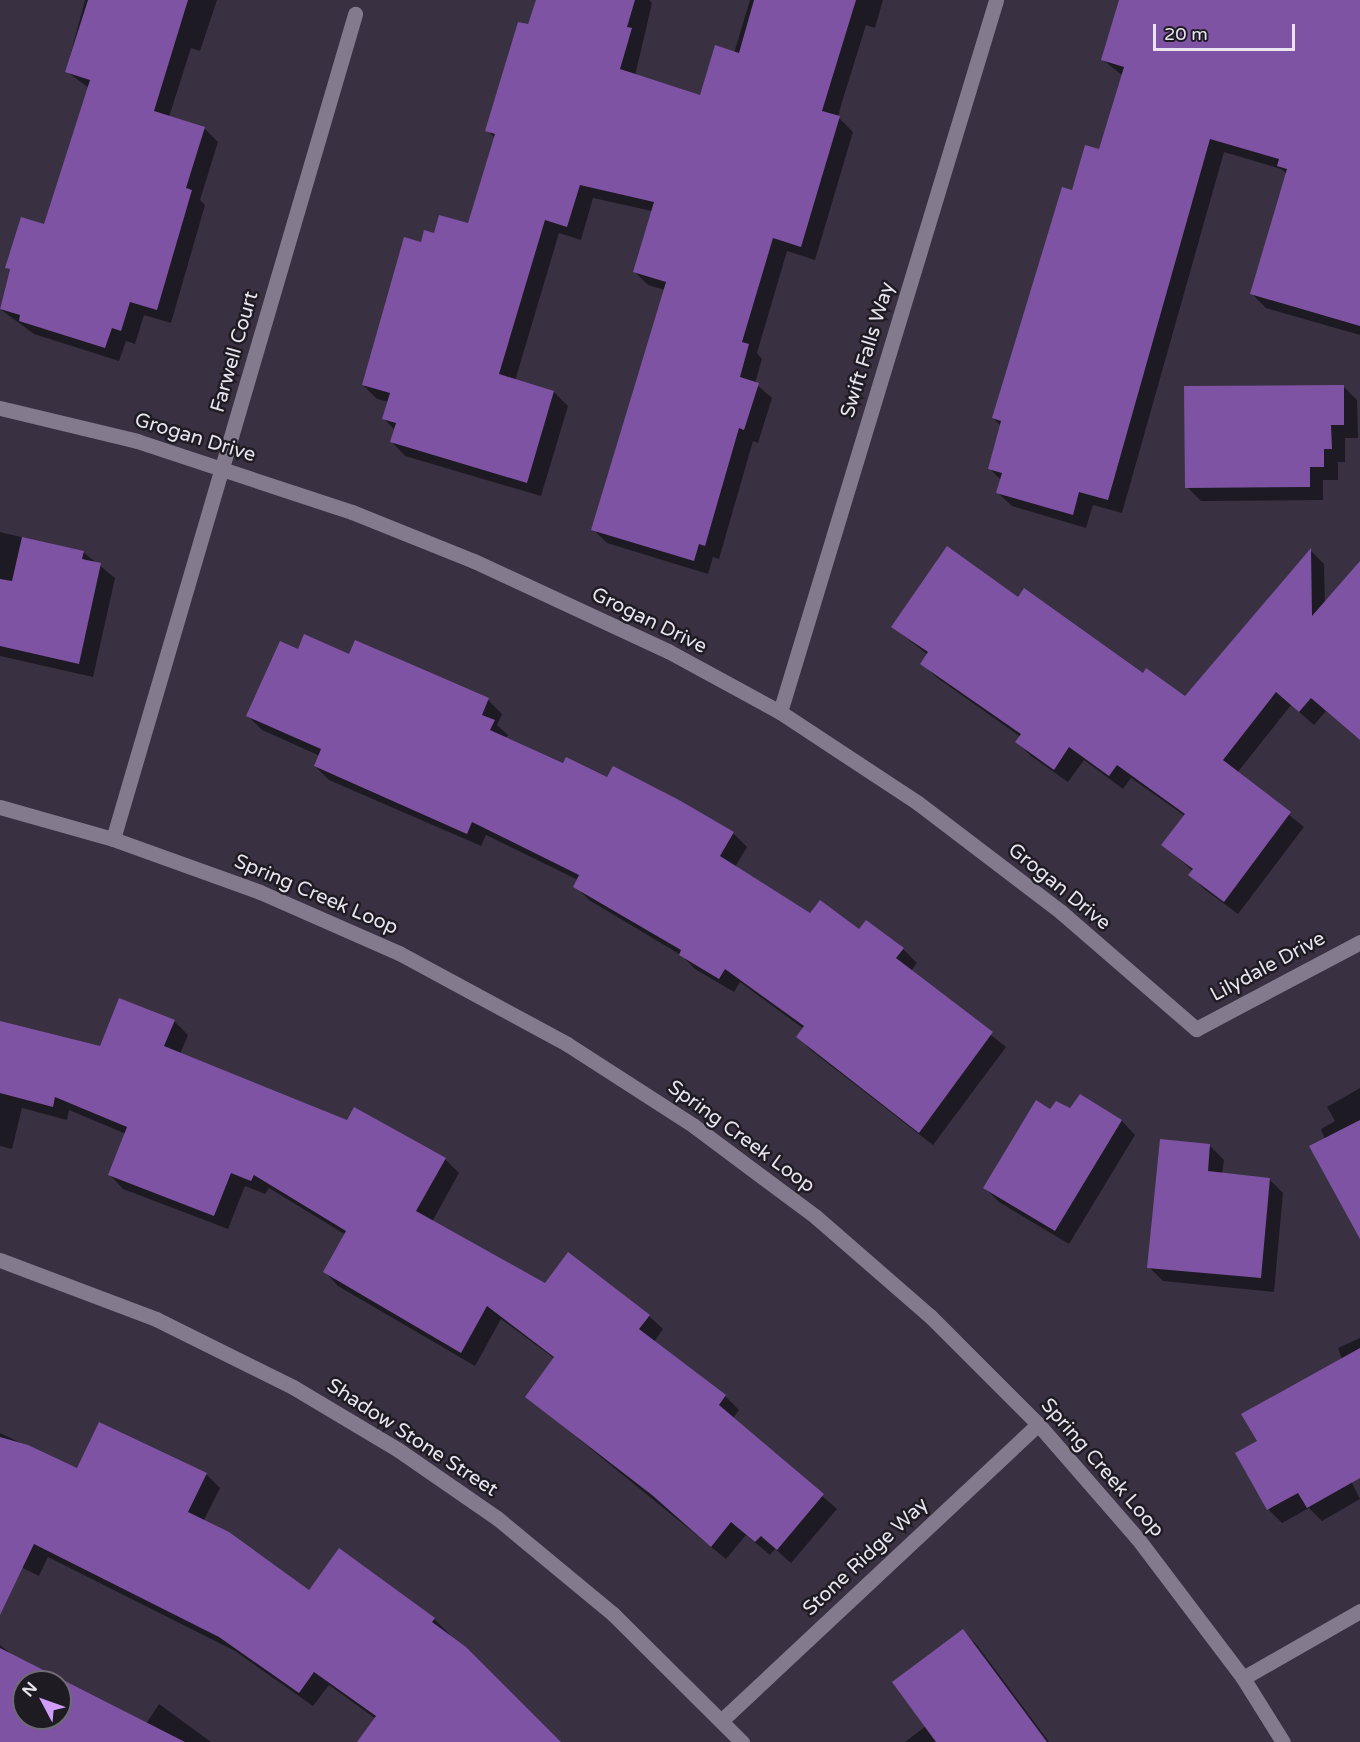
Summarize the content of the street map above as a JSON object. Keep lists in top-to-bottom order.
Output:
{
  "streets": {
    "street": [
      "Swift Falls Way",
      "Farwell Court",
      "Grogan Drive",
      "Spring Creek Loop",
      "Lilydale Drive",
      "Shadow Stone Street",
      "Stone Ridge Way"
    ]
  },
  "crossings": [
    ["Swift Falls Way", "Grogan Drive"],
    ["Farwell Court", "Grogan Drive"],
    ["Farwell Court", "Spring Creek Loop"],
    ["Grogan Drive", "Lilydale Drive"],
    ["Spring Creek Loop", "Stone Ridge Way"],
    ["Shadow Stone Street", "Stone Ridge Way"]
  ],
  "scale_bar": "20 m",
  "north": "top left"
}
